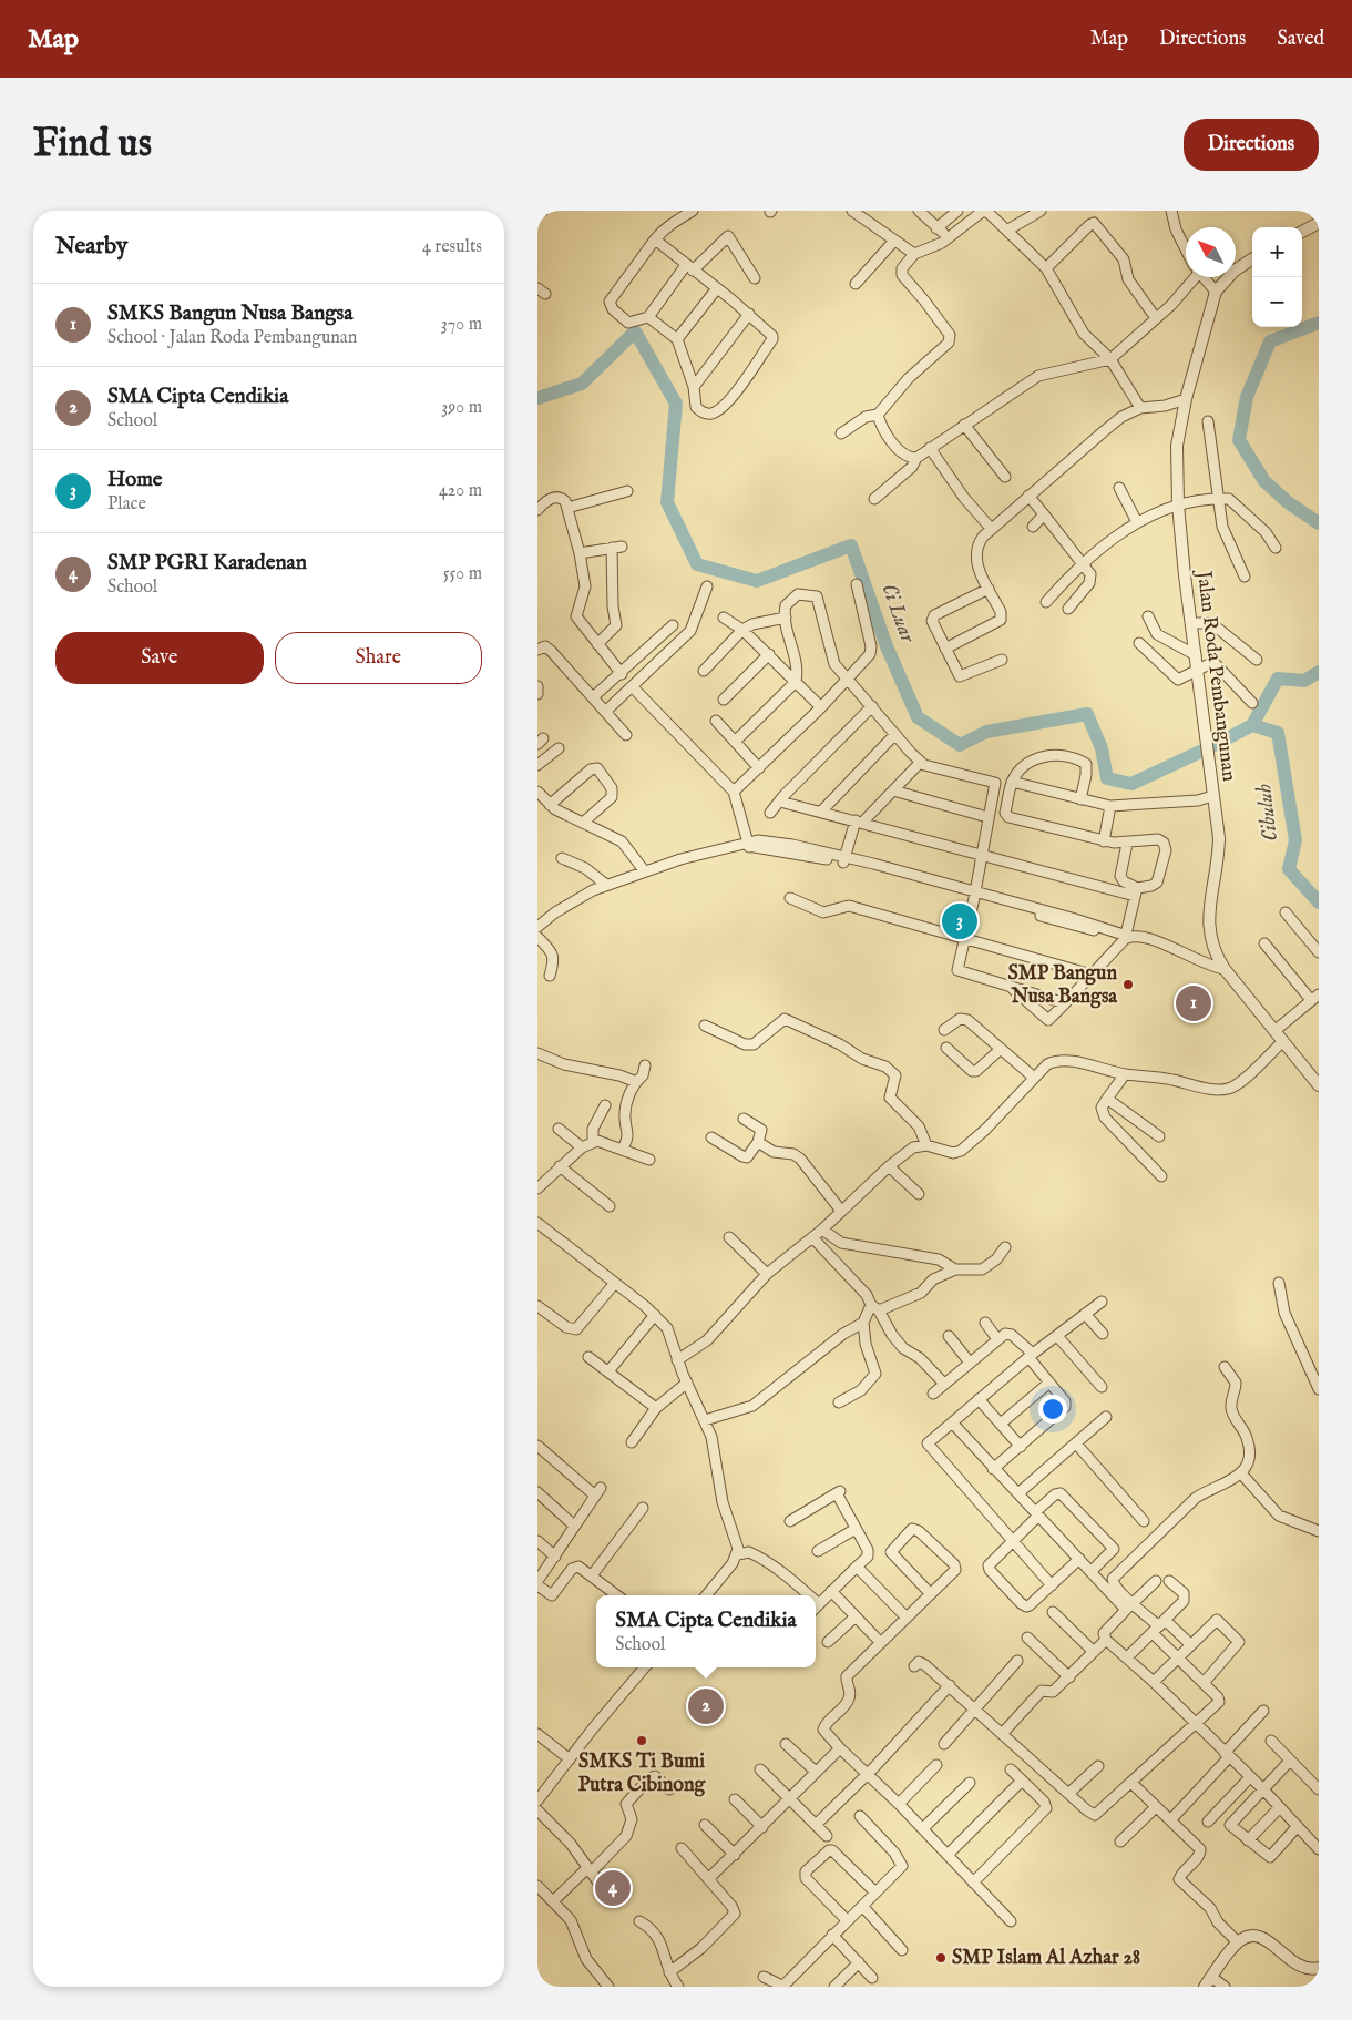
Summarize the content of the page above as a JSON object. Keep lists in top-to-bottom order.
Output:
{
  "streets": {
    "street": ["Jalan Roda Pembangunan"]
  },
  "water": ["Ci Luar", "Cibuluh"],
  "places": ["SMP Bangun Nusa Bangsa", "SMKS Ti Bumi Putra Cibinong", "SMP Islam Al Azhar 28"],
  "north": "top left",
  "page": {
    "header": "Map",
    "nav": ["Map", "Directions", "Saved"],
    "buttons": [
      "Directions",
      ["Save", "Share"]
    ],
    "title": "Find us",
    "heading": ["Nearby", "4 results"],
    "map_buttons": ["+", "−"],
    "list": [
      {
        "mark": "1",
        "name": "SMKS Bangun Nusa Bangsa",
        "note": "School · Jalan Roda Pembangunan",
        "value": "370 m"
      },
      {
        "mark": "2",
        "name": "SMA Cipta Cendikia",
        "note": "School",
        "value": "390 m"
      },
      {
        "mark": "3",
        "name": "Home",
        "note": "Place",
        "value": "420 m"
      },
      {
        "mark": "4",
        "name": "SMP PGRI Karadenan",
        "note": "School",
        "value": "550 m"
      }
    ],
    "pins": [
      "3",
      "1",
      "2",
      "4"
    ],
    "popup": ["SMA Cipta Cendikia", "School"]
  }
}
